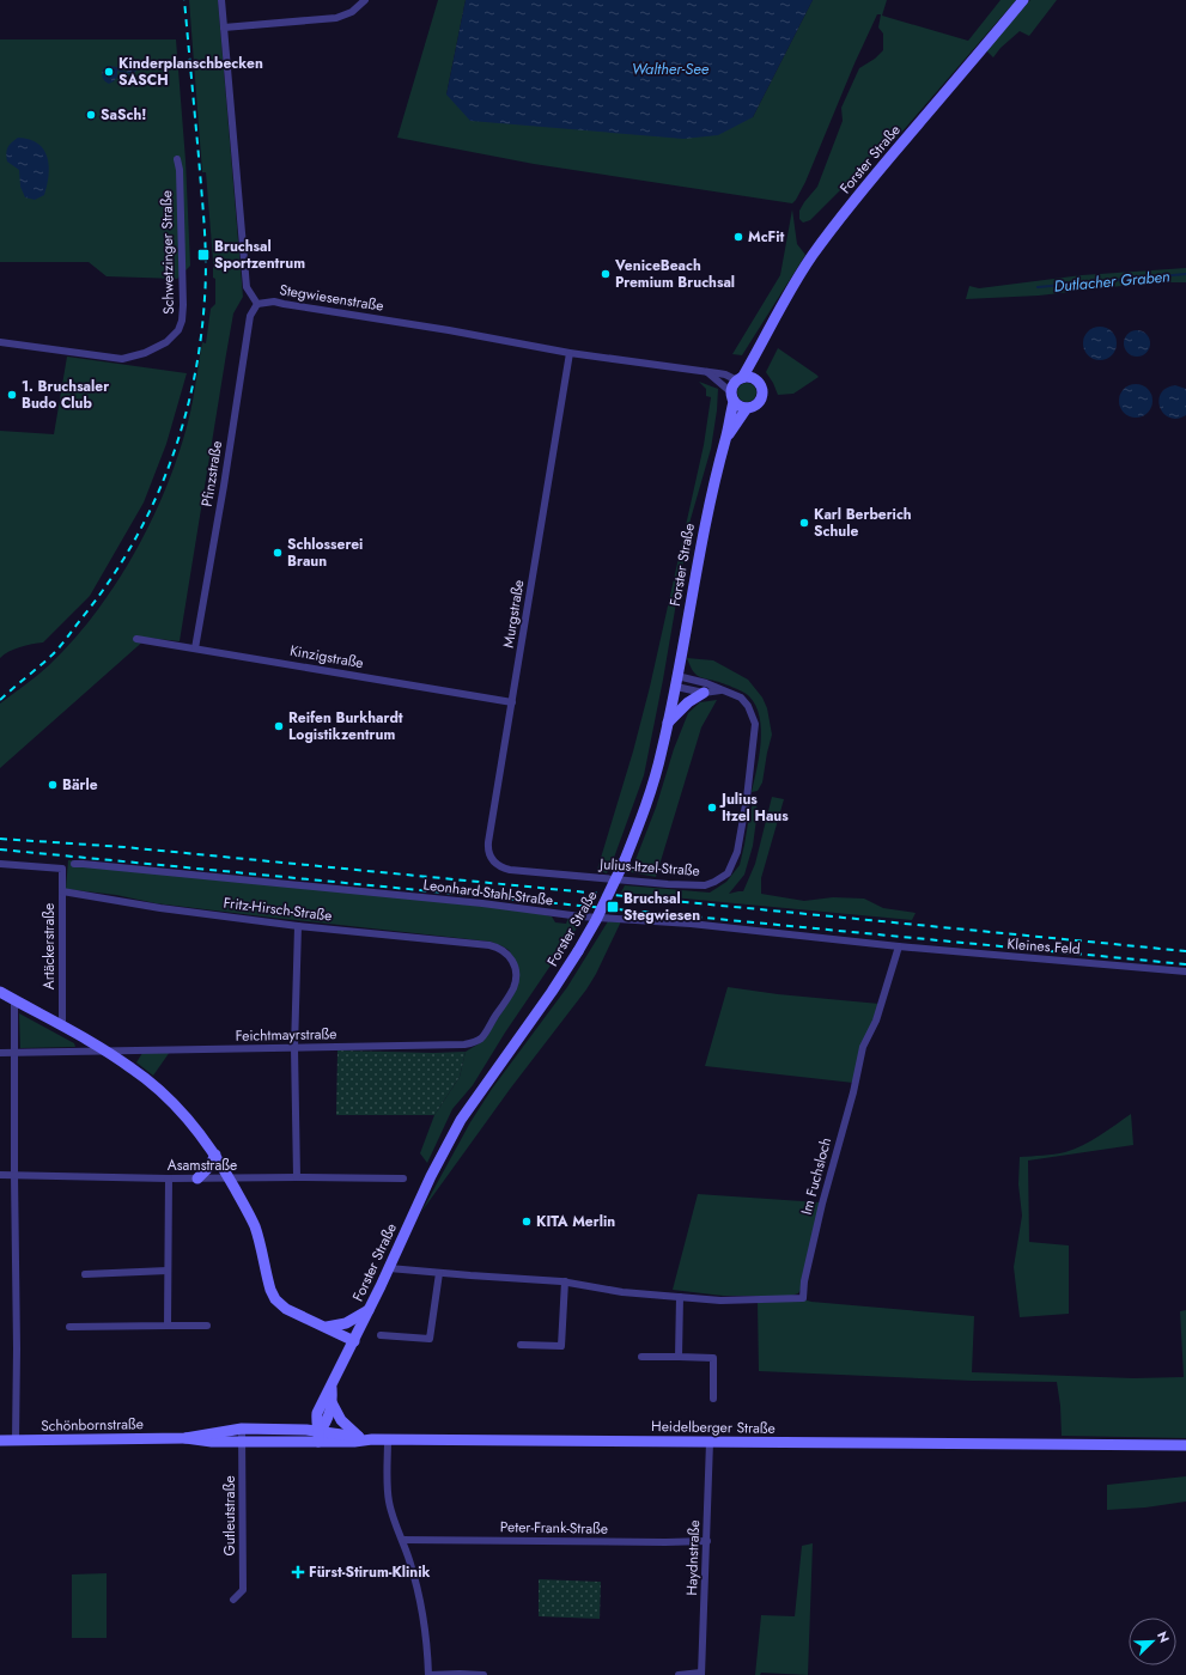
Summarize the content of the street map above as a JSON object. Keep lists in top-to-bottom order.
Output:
{
  "streets": {
    "street": [
      "Forster Straße",
      "Schwetzinger Straße",
      "Stegwiesenstraße",
      "Pfinzstraße",
      "Murgstraße",
      "Kinzigstraße",
      "Julius-Itzel-Straße",
      "Leonhard-Stahl-Straße",
      "Fritz-Hirsch-Straße",
      "Artäckerstraße",
      "Kleines Feld",
      "Feichtmayrstraße",
      "Asamstraße",
      "Im Fuchsloch",
      "Schönbornstraße",
      "Heidelberger Straße",
      "Gutleutstraße",
      "Peter-Frank-Straße",
      "Haydnstraße"
    ]
  },
  "crossings": [
    ["Forster Straße", "Stegwiesenstraße"],
    ["Forster Straße", "Julius-Itzel-Straße"],
    ["Forster Straße", "Im Fuchsloch"],
    ["Forster Straße", "Schönbornstraße"],
    ["Stegwiesenstraße", "Pfinzstraße"],
    ["Stegwiesenstraße", "Murgstraße"],
    ["Pfinzstraße", "Kinzigstraße"],
    ["Murgstraße", "Kinzigstraße"],
    ["Murgstraße", "Julius-Itzel-Straße"],
    ["Leonhard-Stahl-Straße", "Kleines Feld"],
    ["Leonhard-Stahl-Straße", "Im Fuchsloch"],
    ["Fritz-Hirsch-Straße", "Artäckerstraße"],
    ["Fritz-Hirsch-Straße", "Feichtmayrstraße"],
    ["Kleines Feld", "Im Fuchsloch"],
    ["Schönbornstraße", "Gutleutstraße"],
    ["Heidelberger Straße", "Haydnstraße"],
    ["Peter-Frank-Straße", "Haydnstraße"]
  ],
  "water": ["Walther-See", "Dutlacher Graben"],
  "places": {
    "other": [
      "Kinderplanschbecken SASCH",
      "SaSch!",
      "McFit",
      "VeniceBeach Premium Bruchsal",
      "1. Bruchsaler Budo Club",
      "Karl Berberich Schule",
      "Schlosserei Braun",
      "Reifen Burkhardt Logistikzentrum",
      "Bärle",
      "Julius Itzel Haus",
      "KITA Merlin"
    ],
    "transit": ["Bruchsal Sportzentrum", "Bruchsal Stegwiesen"],
    "health": ["Fürst-Stirum-Klinik"]
  },
  "north": "top right"
}
